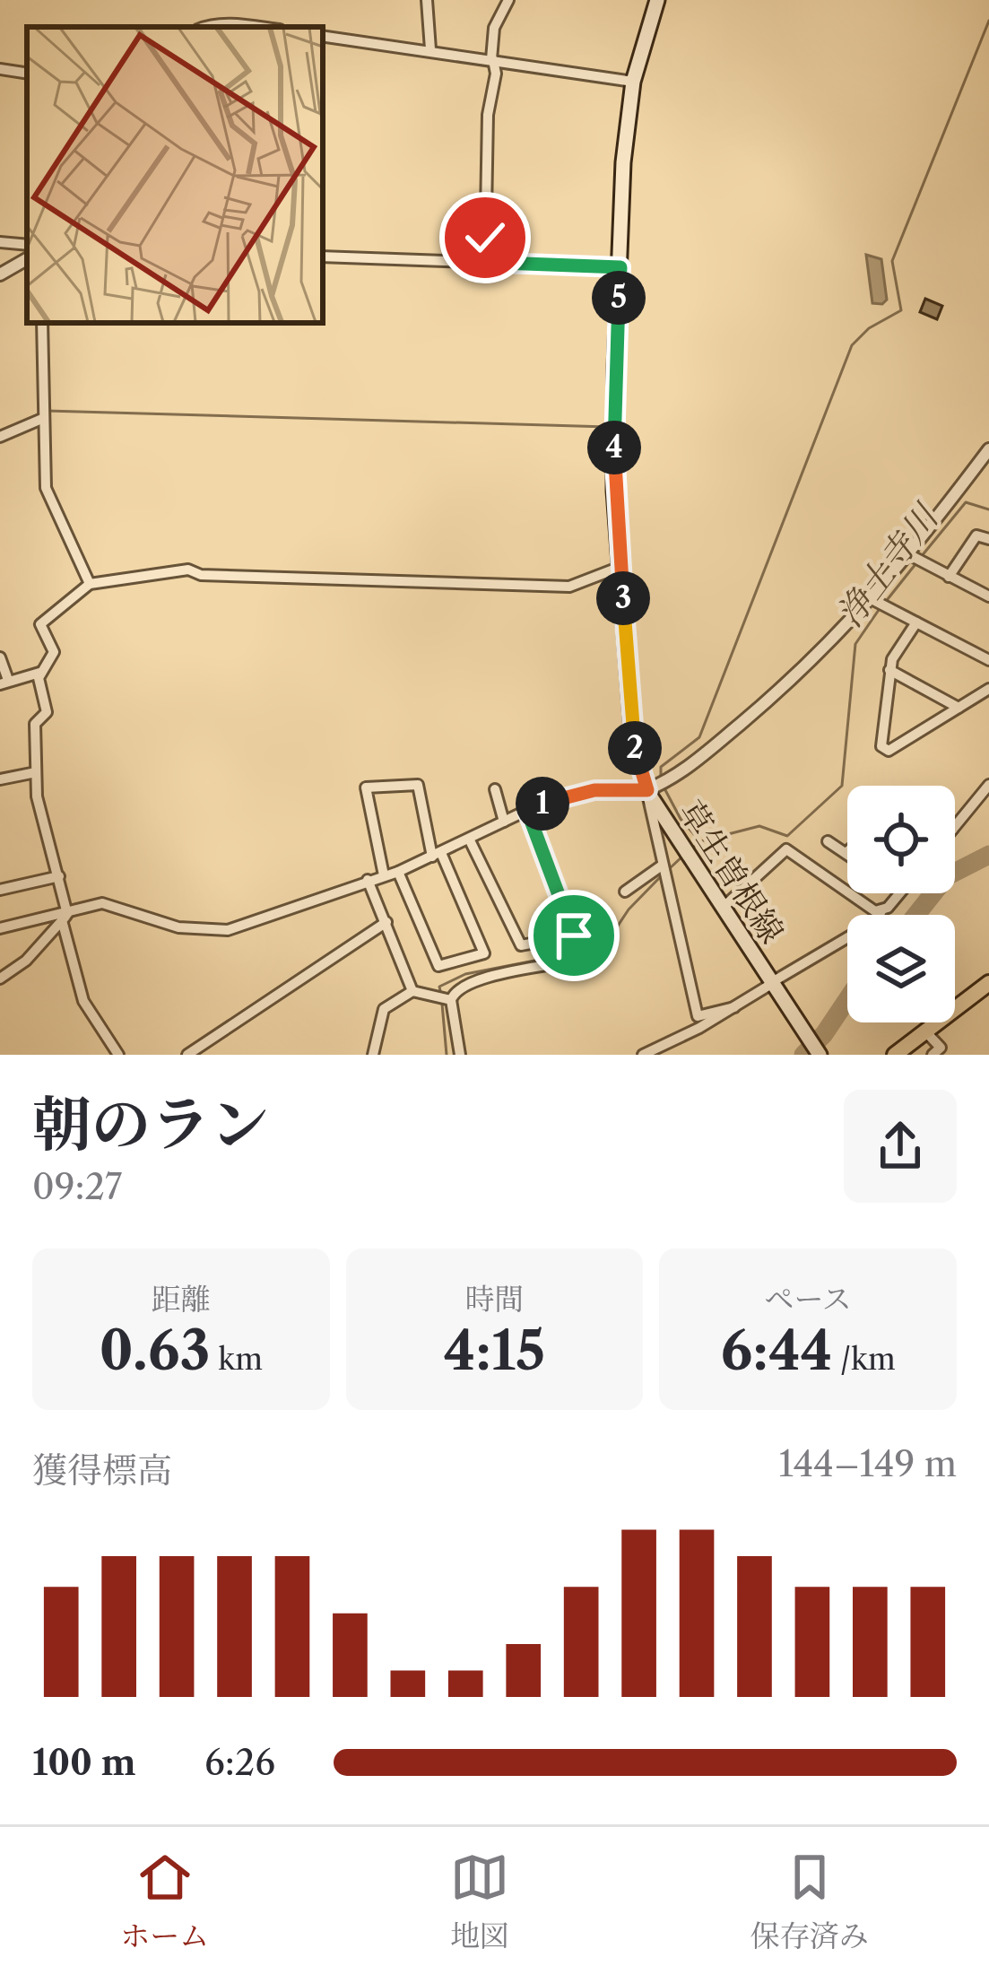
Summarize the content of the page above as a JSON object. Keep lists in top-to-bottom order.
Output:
{
  "streets": {
    "main road": ["草生曽根線"]
  },
  "water": ["浄土寺川"],
  "page": {
    "pins": [
      "5",
      "4",
      "3",
      "2",
      "1"
    ],
    "heading": ["朝のラン", "09:27"],
    "stats": [
      ["距離", "0.63 km"],
      ["時間", "4:15"],
      ["ペース", "6:44 /km"]
    ],
    "chart": ["獲得標高", "144–149 m"],
    "list": [
      {
        "name": "100 m",
        "note": "6:26"
      }
    ],
    "tabs": ["ホーム", "地図", "保存済み"]
  }
}
